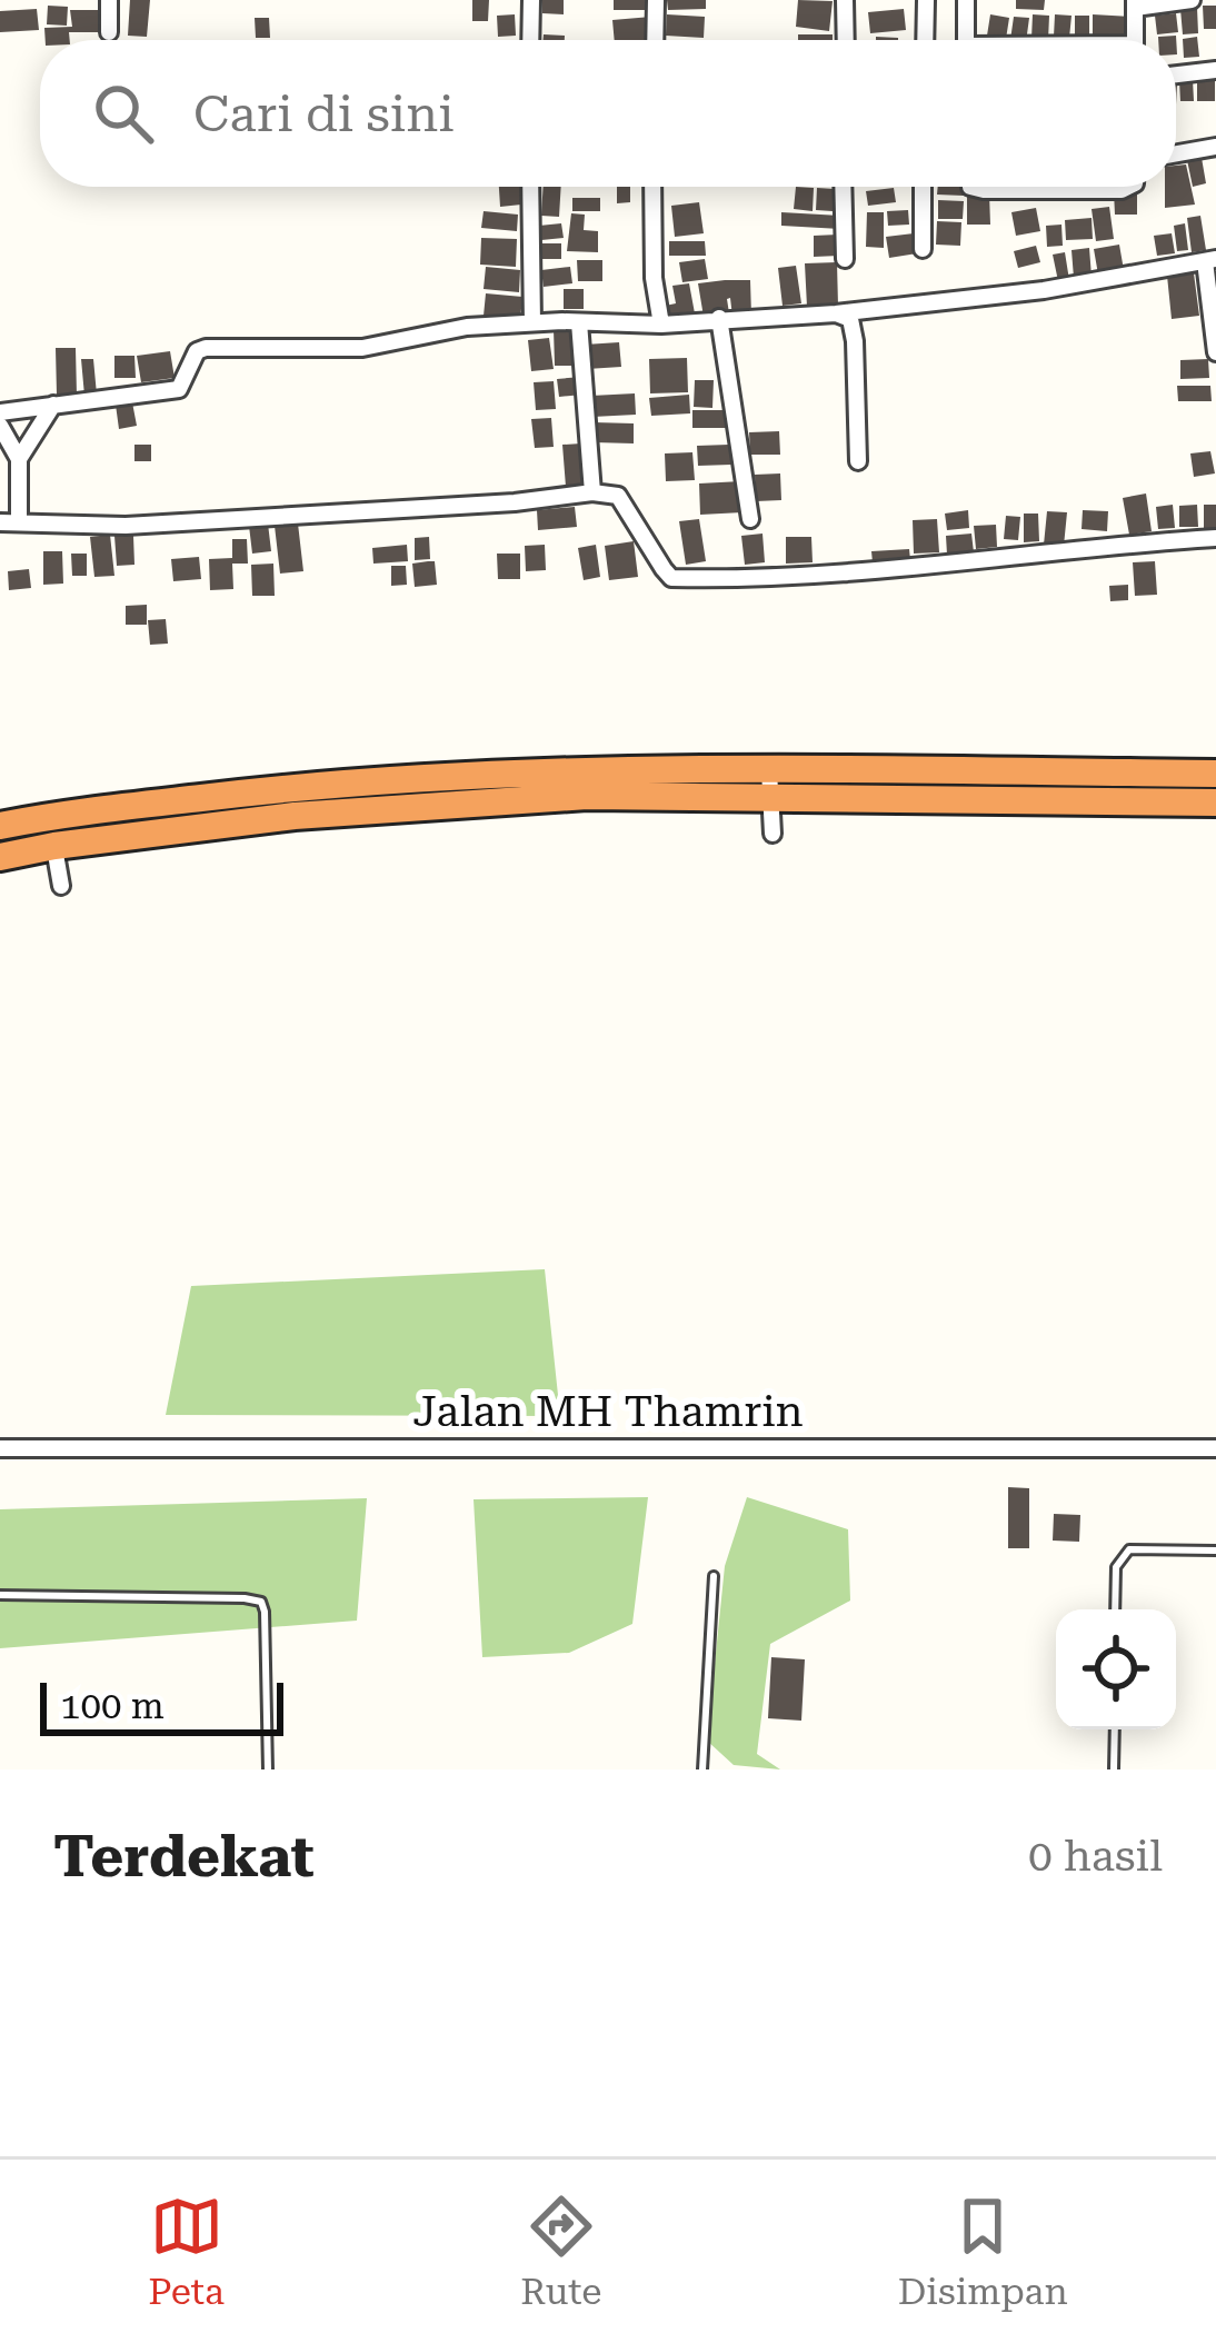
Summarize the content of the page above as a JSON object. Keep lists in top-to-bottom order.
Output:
{
  "streets": {
    "street": ["Jalan MH Thamrin"]
  },
  "scale_bar": "100 m",
  "page": {
    "search": "Cari di sini",
    "scale": "100 m",
    "heading": ["Terdekat", "0 hasil"],
    "nav": ["Peta", "Rute", "Disimpan"]
  }
}
